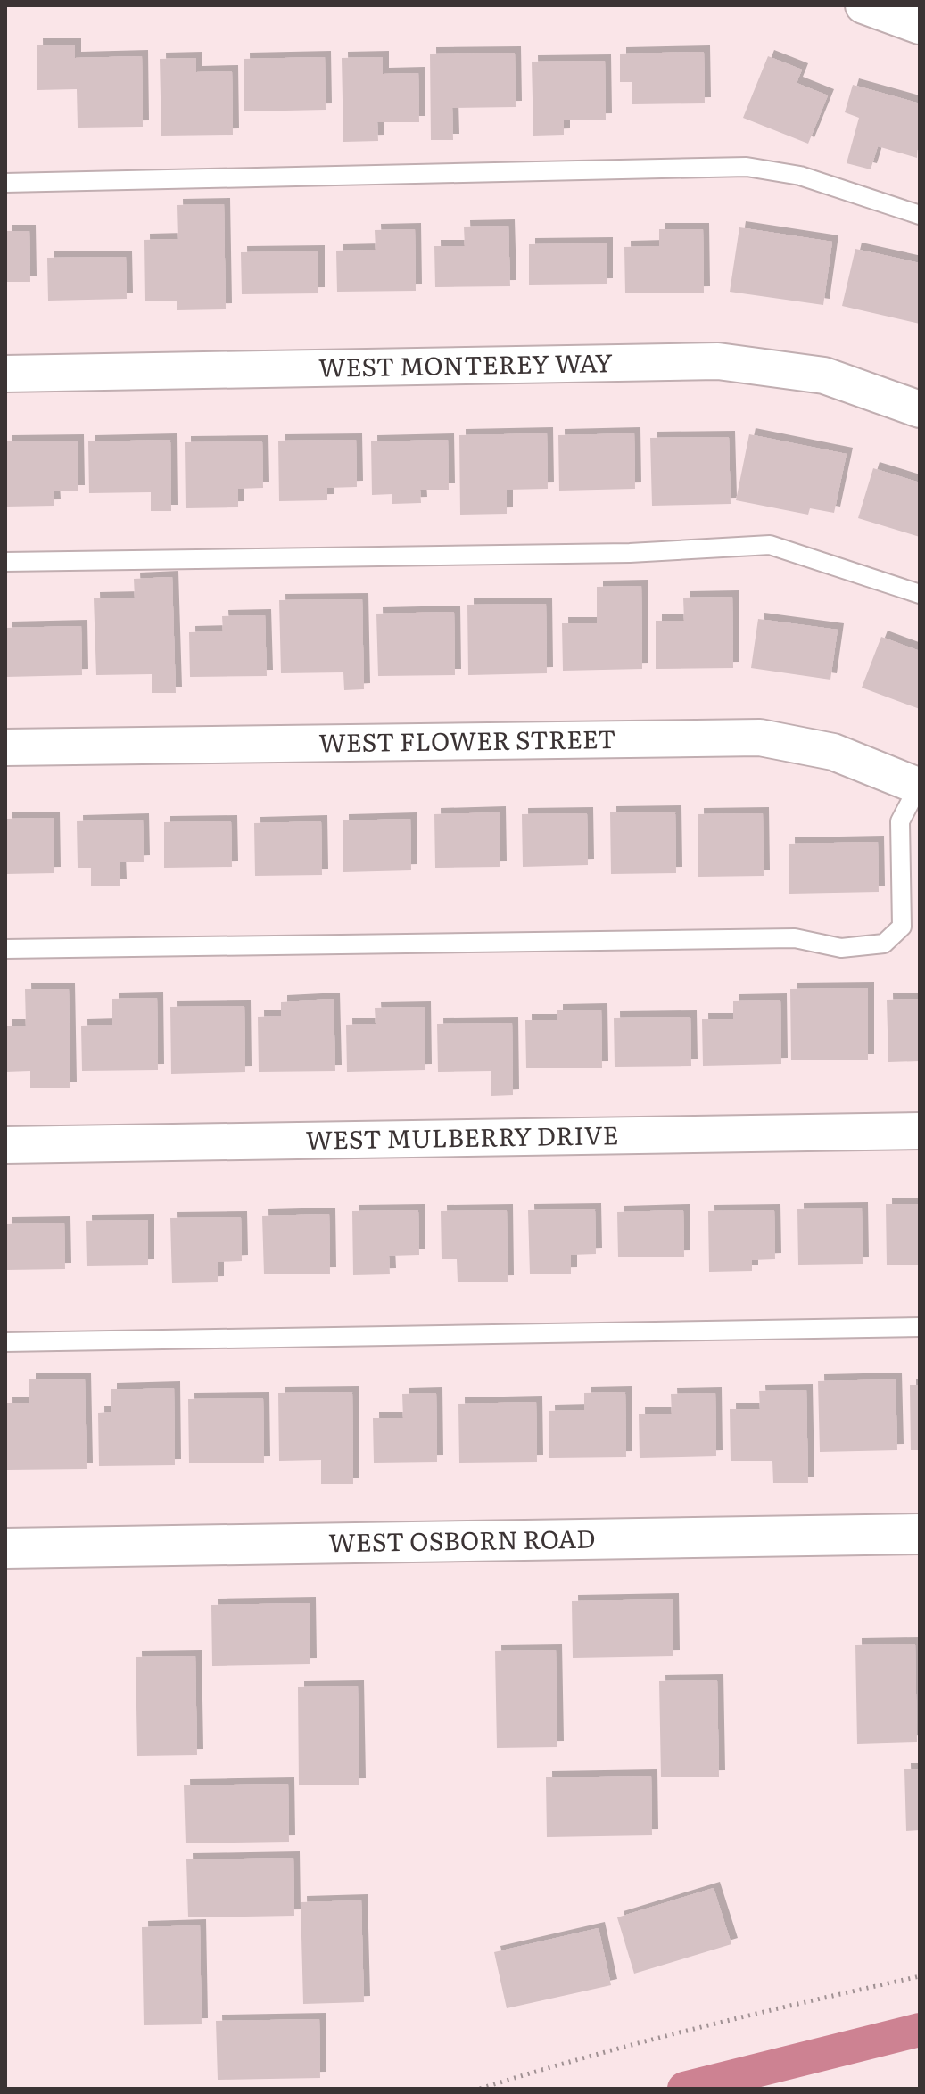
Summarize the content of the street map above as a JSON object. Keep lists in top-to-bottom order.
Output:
{
  "streets": {
    "street": [
      "WEST MONTEREY WAY",
      "WEST FLOWER STREET",
      "WEST MULBERRY DRIVE",
      "WEST OSBORN ROAD"
    ]
  }
}
